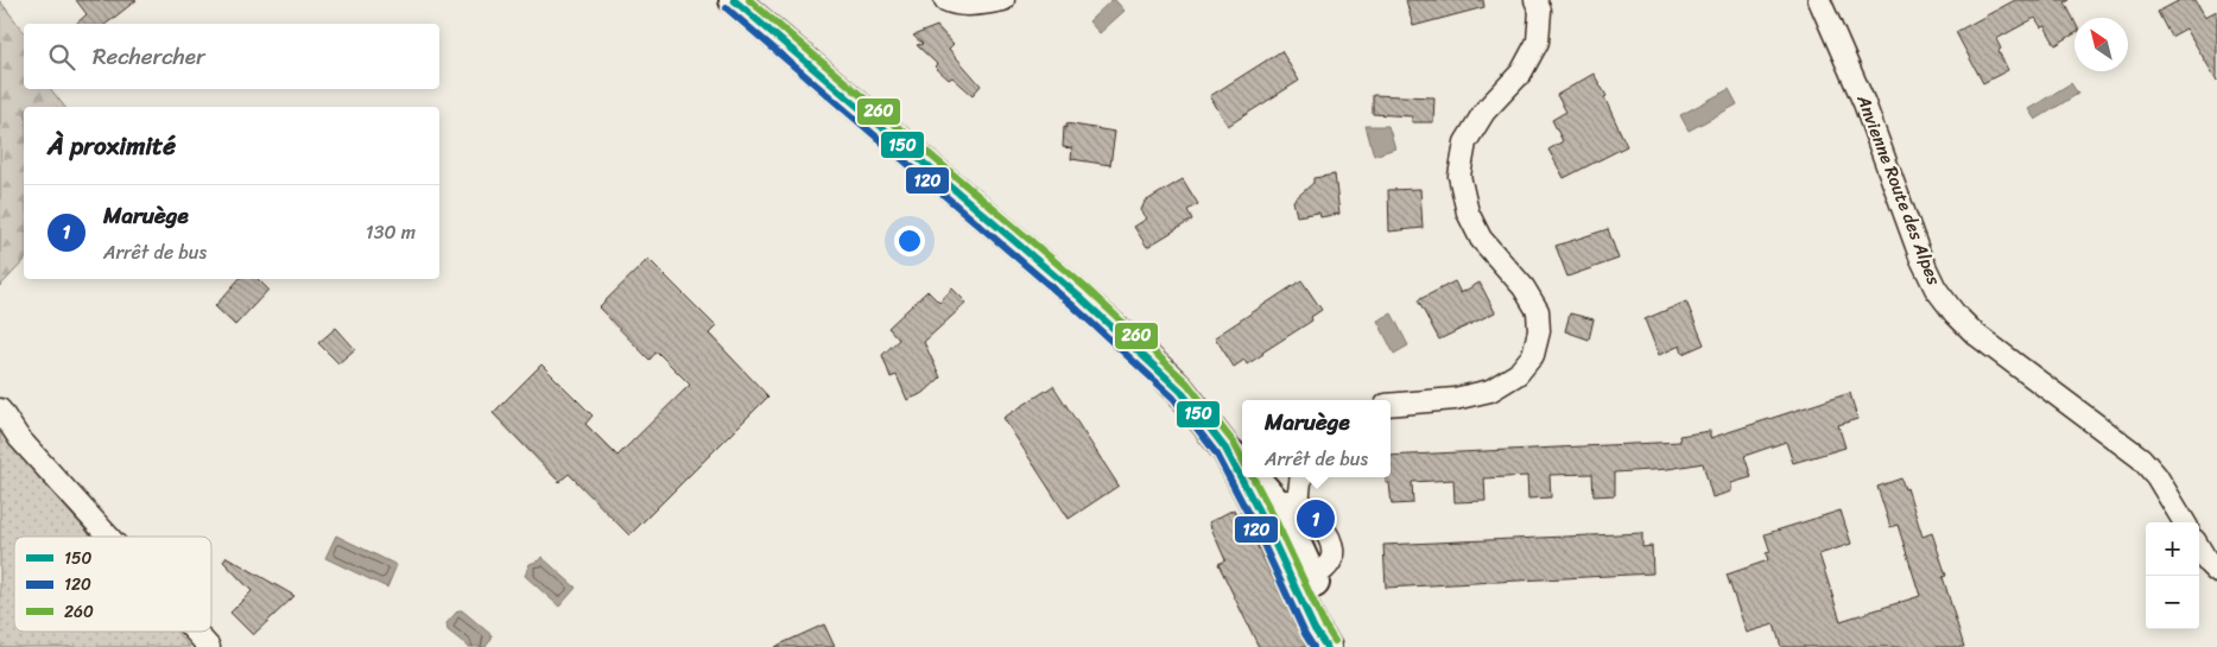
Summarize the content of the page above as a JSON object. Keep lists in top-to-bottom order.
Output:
{
  "streets": {
    "street": ["Anvienne Route des Alpes"]
  },
  "lines": ["transit line 150", "transit line 260", "transit line 120"],
  "legend": ["150", "120", "260"],
  "north": "top left",
  "page": {
    "search": "Rechercher",
    "heading": "À proximité",
    "list": [
      {
        "mark": "1",
        "name": "Maruège",
        "note": "Arrêt de bus",
        "value": "130 m"
      }
    ],
    "popup": ["Maruège", "Arrêt de bus"],
    "pins": "1",
    "map_buttons": ["+", "−"]
  }
}
